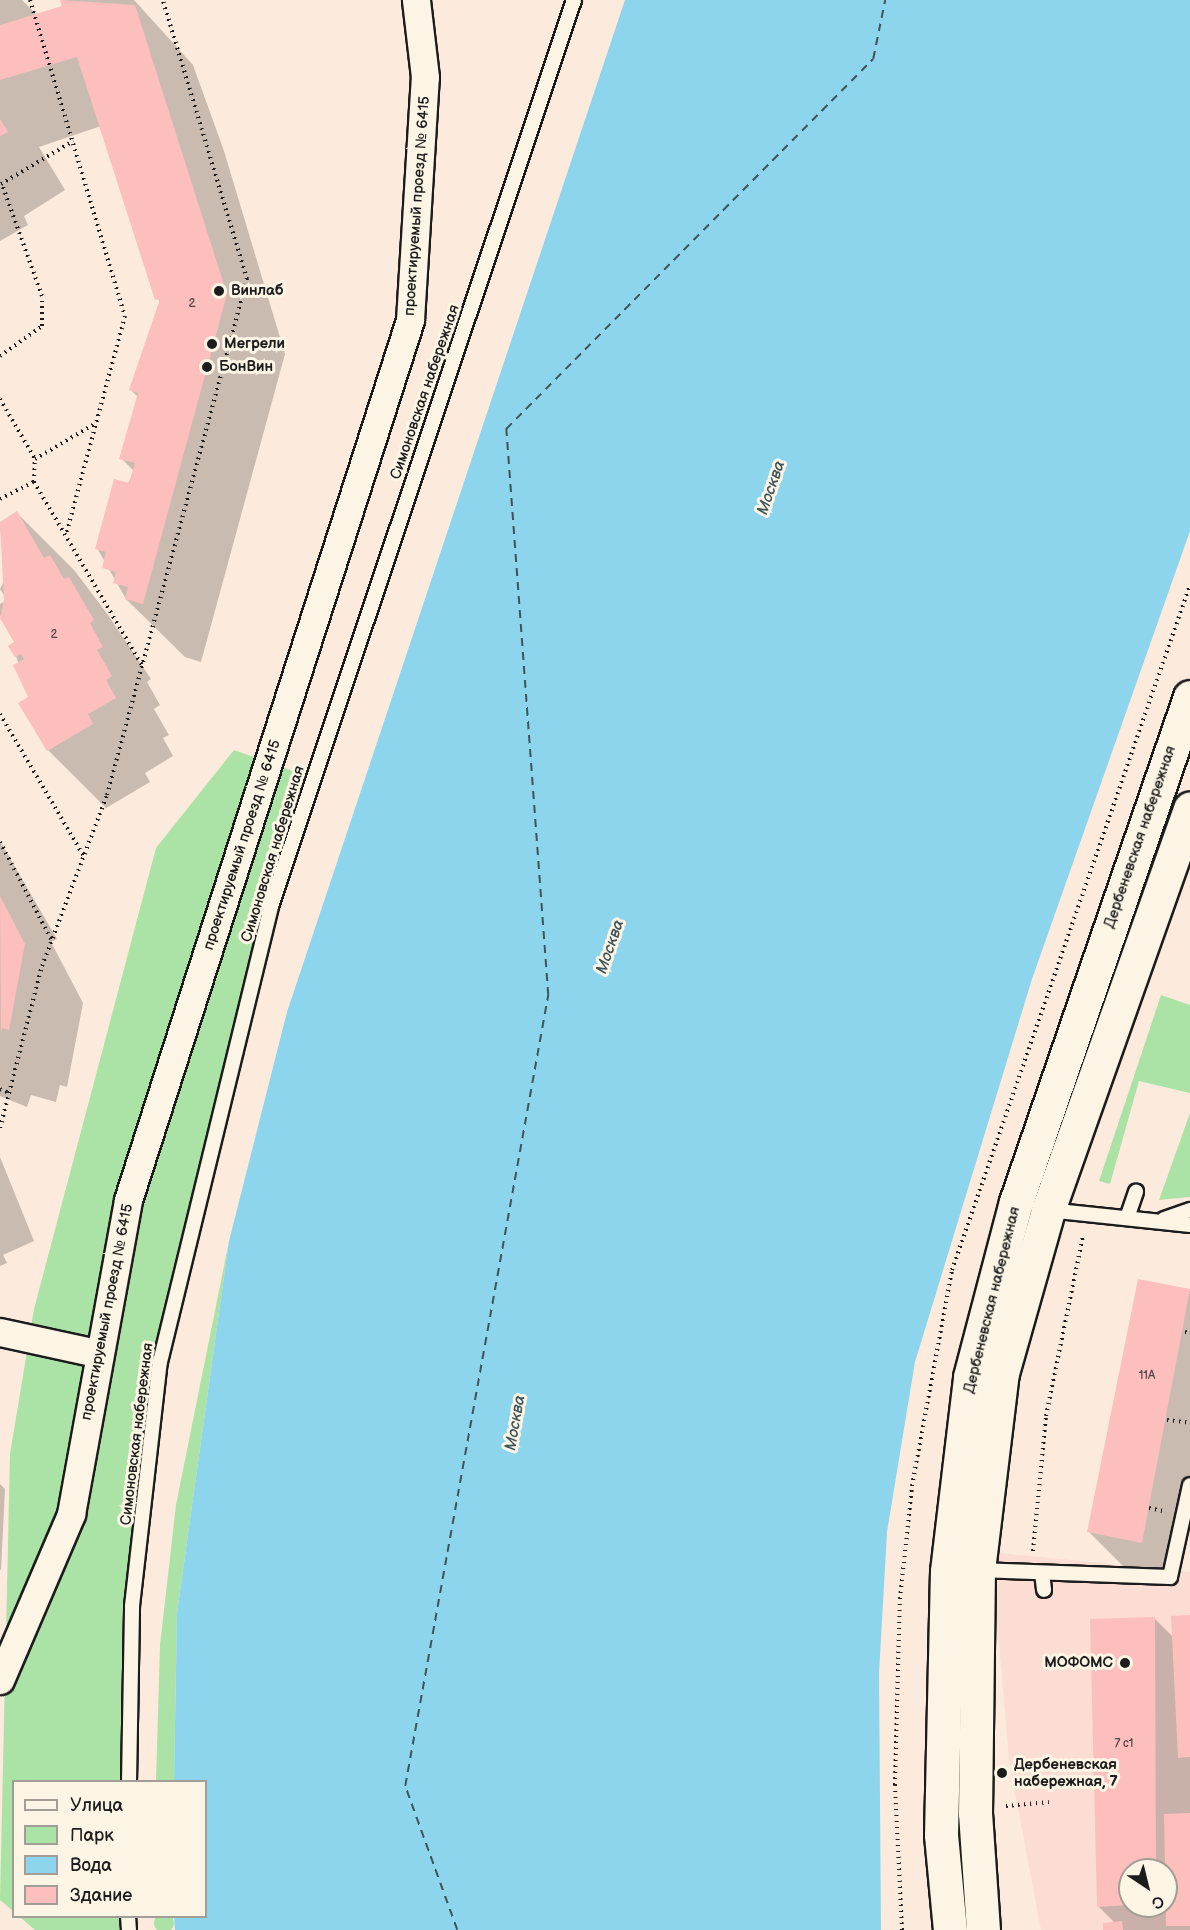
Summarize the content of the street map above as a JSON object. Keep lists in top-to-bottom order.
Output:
{
  "streets": {
    "main road": ["Дербеневская набережная"],
    "street": ["проектируемый проезд № 6415"],
    "lane": ["Симоновская набережная"]
  },
  "water": ["Москва"],
  "places": [
    "Винлаб",
    "Мегрели",
    "БонВин",
    "МОФОМС",
    "Дербеневская набережная, 7"
  ],
  "house_numbers": [
    "2",
    "2",
    "11А",
    "7 с1"
  ],
  "legend": [
    "Улица",
    "Парк",
    "Вода",
    "Здание"
  ],
  "north": "bottom right"
}
